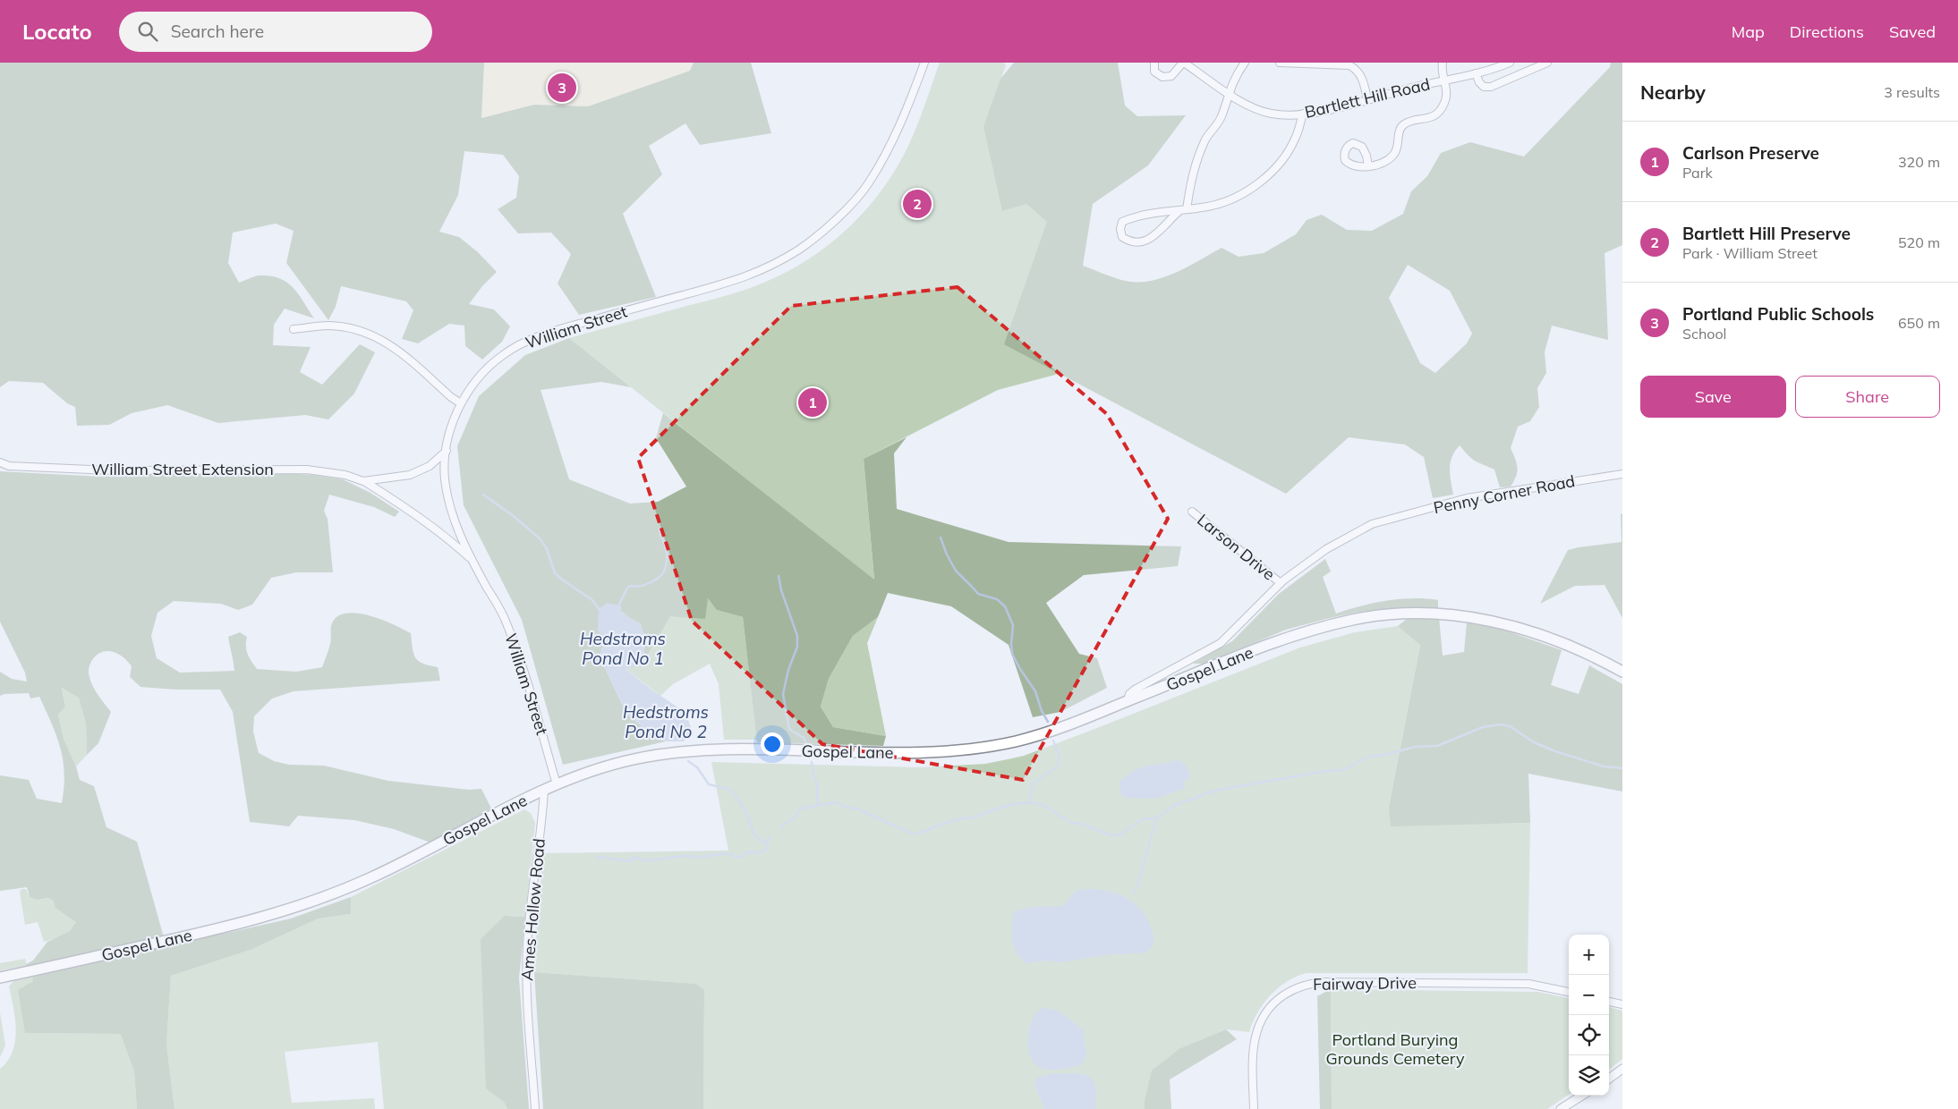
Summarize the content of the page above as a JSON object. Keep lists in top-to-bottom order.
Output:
{
  "streets": {
    "main road": ["Gospel Lane"],
    "street": [
      "Bartlett Hill Road",
      "William Street",
      "William Street Extension",
      "Penny Corner Road",
      "Larson Drive",
      "Ames Hollow Road",
      "Fairway Drive"
    ]
  },
  "crossings": [
    ["William Street", "William Street Extension"],
    ["William Street", "Gospel Lane"],
    ["Penny Corner Road", "Larson Drive"],
    ["Penny Corner Road", "Gospel Lane"],
    ["Gospel Lane", "Ames Hollow Road"]
  ],
  "water": ["Hedstroms Pond No 1", "Hedstroms Pond No 2"],
  "parks": ["Portland Burying Grounds Cemetery"],
  "page": {
    "header": "Locato",
    "search": "Search here",
    "nav": ["Map", "Directions", "Saved"],
    "heading": ["Nearby", "3 results"],
    "pins": ["3", "2", "1"],
    "list": [
      {
        "mark": "1",
        "name": "Carlson Preserve",
        "note": "Park",
        "value": "320 m"
      },
      {
        "mark": "2",
        "name": "Bartlett Hill Preserve",
        "note": "Park · William Street",
        "value": "520 m"
      },
      {
        "mark": "3",
        "name": "Portland Public Schools",
        "note": "School",
        "value": "650 m"
      }
    ],
    "buttons": ["Save", "Share"],
    "map_buttons": ["+", "−"]
  }
}
